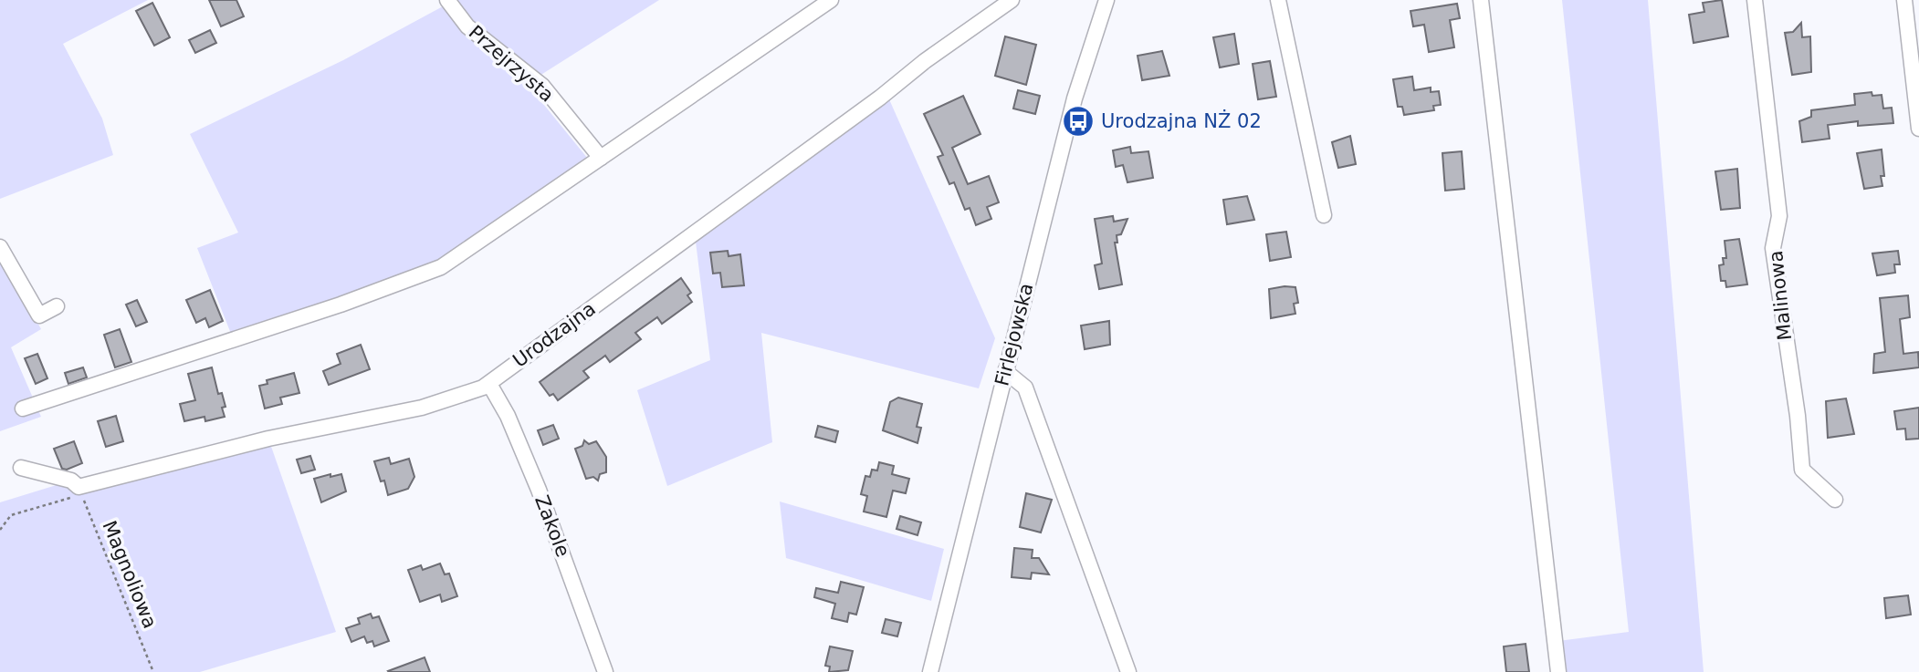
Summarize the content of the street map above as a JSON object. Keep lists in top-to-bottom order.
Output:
{
  "streets": {
    "street": [
      "Przejrzysta",
      "Malinowa",
      "Urodzajna",
      "Firlejowska",
      "Zakole"
    ],
    "path": ["Magnoliowa"]
  },
  "crossings": [
    ["Urodzajna", "Zakole"]
  ],
  "places": {
    "bus stop": ["Urodzajna NŻ 02"]
  }
}
